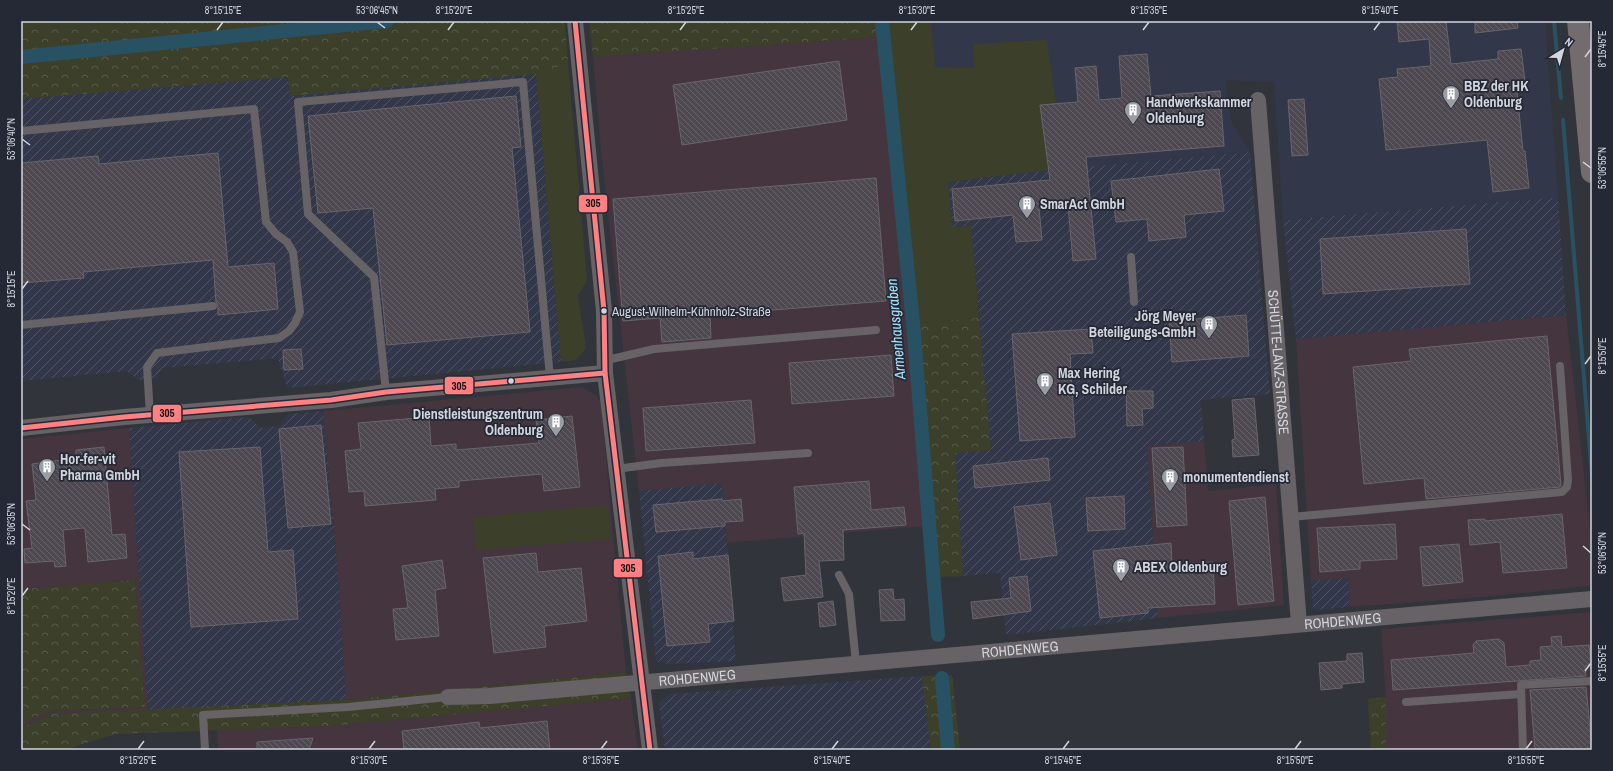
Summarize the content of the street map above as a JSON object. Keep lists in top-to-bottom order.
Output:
{
  "streets": {
    "street": ["SCHÜTTE-LANZ-STRASSE", "ROHDENWEG"]
  },
  "crossings": [
    ["SCHÜTTE-LANZ-STRASSE", "ROHDENWEG"]
  ],
  "water": ["Armenhausgraben"],
  "places": {
    "building": [
      "BBZ der HK Oldenburg",
      "Handwerkskammer Oldenburg",
      "SmarAct GmbH",
      "Jörg Meyer Beteiligungs-GmbH",
      "Max Hering KG, Schilder",
      "Dienstleistungszentrum Oldenburg",
      "Hor-fer-vit Pharma GmbH",
      "monumentendienst",
      "ABEX Oldenburg"
    ],
    "other": ["August-Wilhelm-Kühnholz-Straße"]
  },
  "lines": ["transit line 305"],
  "north": "top right",
  "coordinates": [
    "8°15'15\"E",
    "53°06'45\"N",
    "8°15'20\"E",
    "8°15'25\"E",
    "8°15'30\"E",
    "8°15'35\"E",
    "8°15'40\"E",
    "8°15'45\"E",
    "53°06'40\"N",
    "53°06'55\"N",
    "8°15'50\"E",
    "53°06'35\"N",
    "53°06'50\"N",
    "8°15'55\"E"
  ]
}
